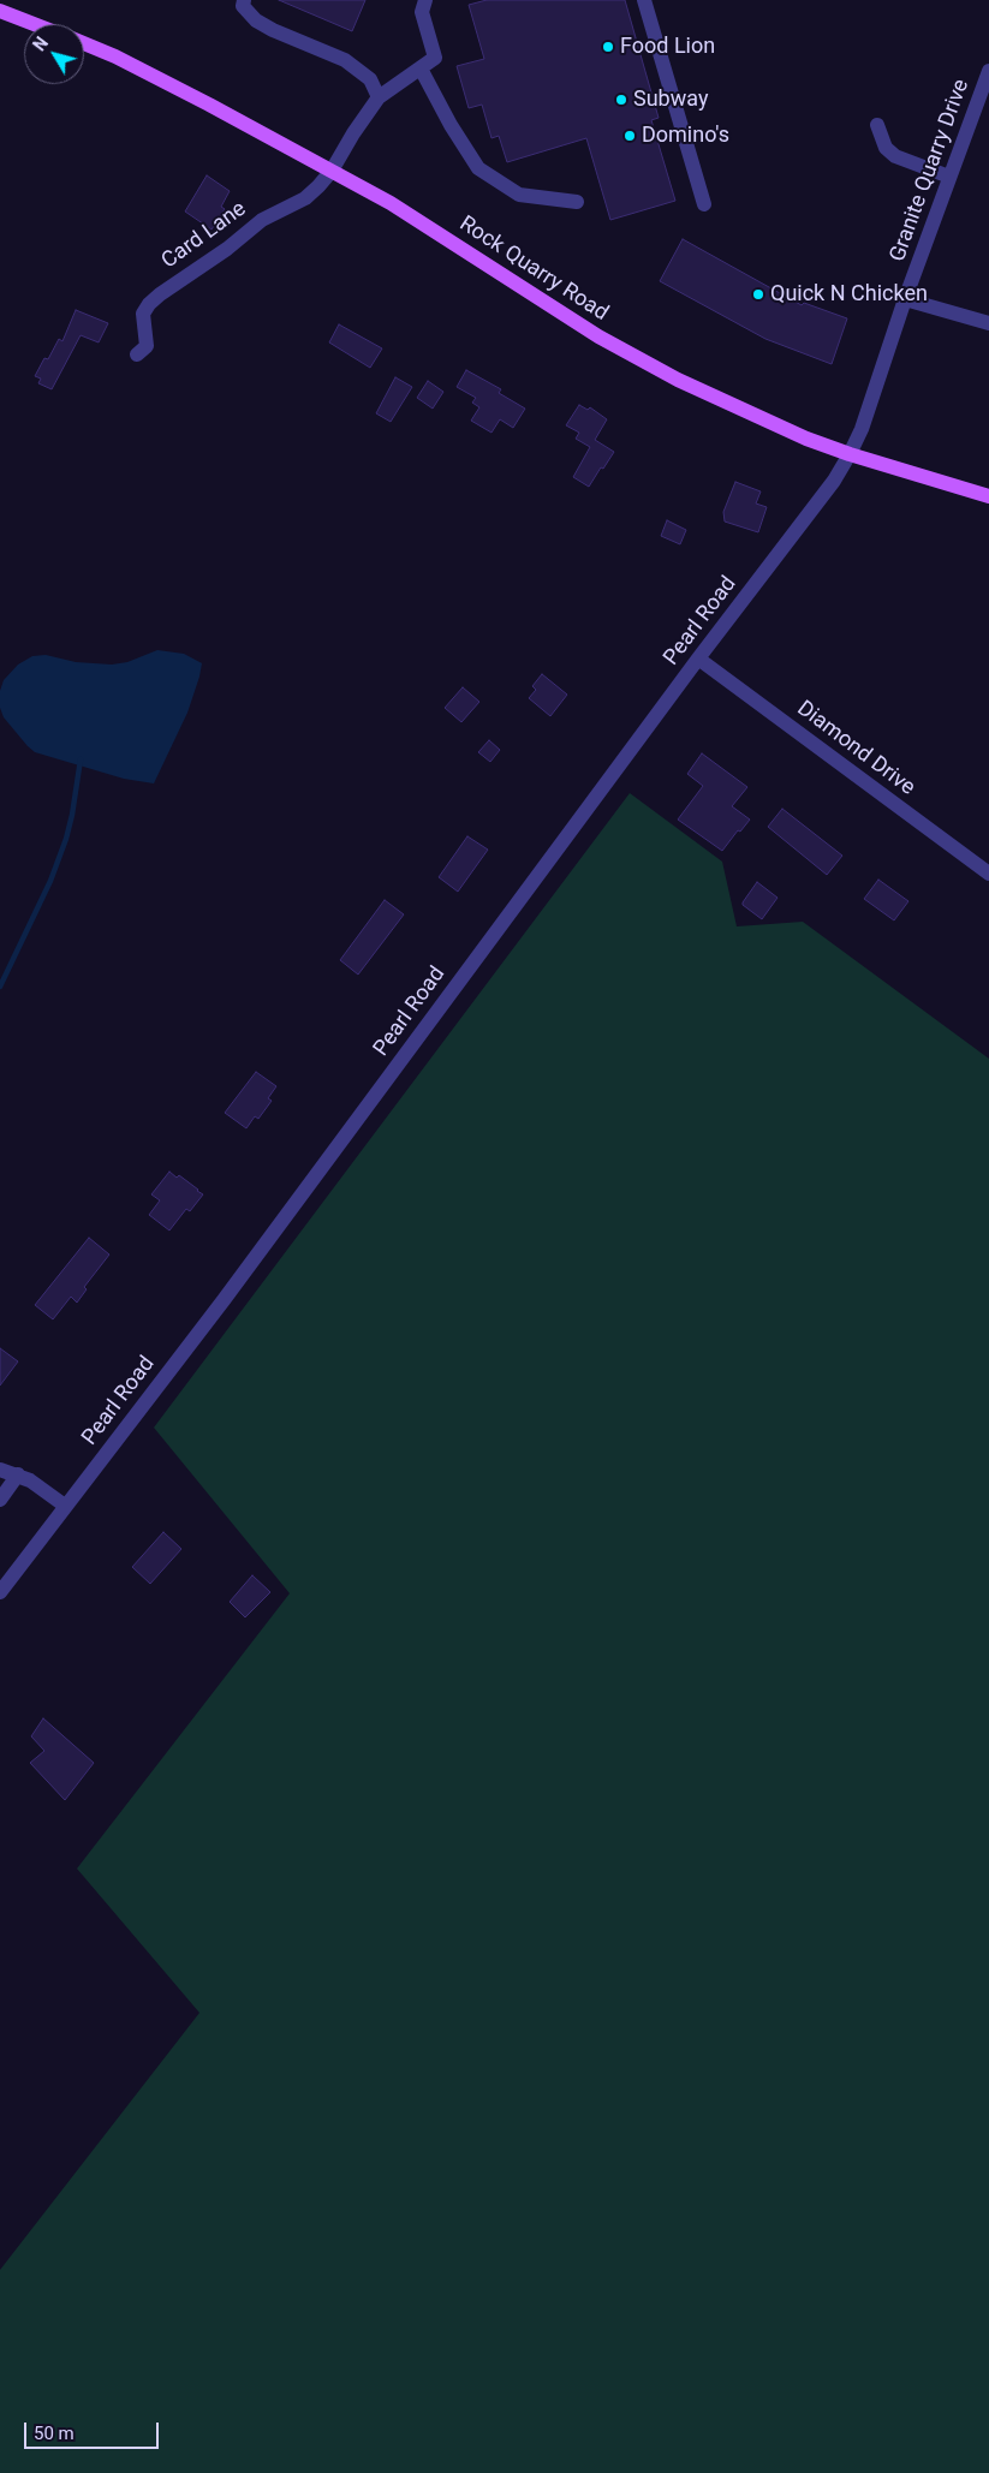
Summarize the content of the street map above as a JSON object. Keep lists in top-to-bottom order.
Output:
{
  "streets": {
    "main road": ["Rock Quarry Road"],
    "street": [
      "Granite Quarry Drive",
      "Card Lane",
      "Pearl Road",
      "Diamond Drive"
    ]
  },
  "crossings": [
    ["Granite Quarry Drive", "Rock Quarry Road"],
    ["Granite Quarry Drive", "Pearl Road"],
    ["Card Lane", "Rock Quarry Road"],
    ["Rock Quarry Road", "Pearl Road"],
    ["Pearl Road", "Diamond Drive"]
  ],
  "places": [
    "Food Lion",
    "Subway",
    "Domino's",
    "Quick N Chicken"
  ],
  "scale_bar": "50 m",
  "north": "top left"
}
